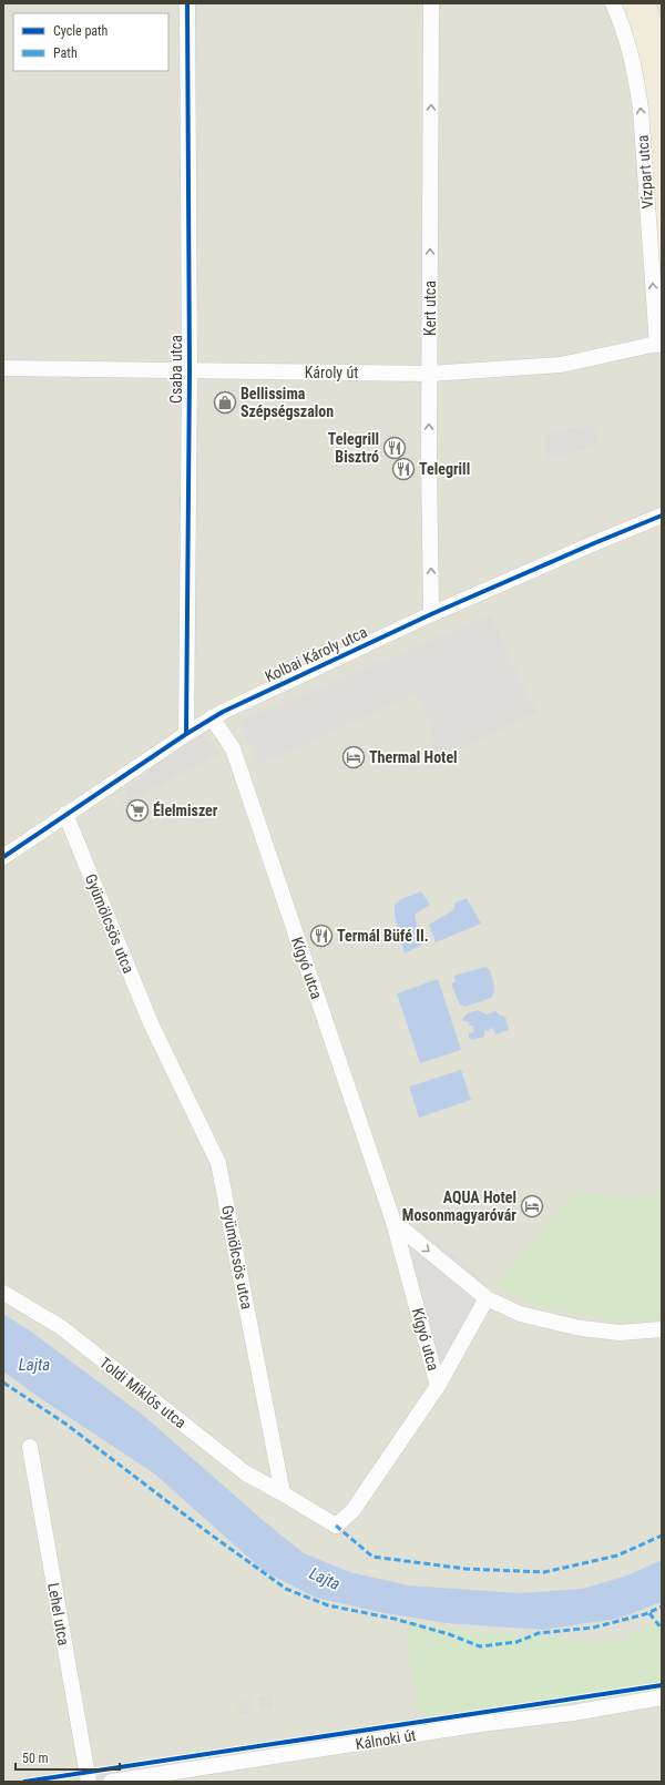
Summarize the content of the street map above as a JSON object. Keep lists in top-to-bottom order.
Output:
{
  "streets": {
    "street": [
      "Vízpart utca",
      "Kert utca",
      "Csaba utca",
      "Károly út",
      "Kolbai Károly utca",
      "Gyümölcsös utca",
      "Kígyó utca",
      "Toldi Miklós utca",
      "Lehel utca",
      "Kálnoki út"
    ]
  },
  "crossings": [
    ["Vízpart utca", "Károly út"],
    ["Kert utca", "Károly út"],
    ["Kert utca", "Kolbai Károly utca"],
    ["Csaba utca", "Károly út"],
    ["Csaba utca", "Kolbai Károly utca"],
    ["Kolbai Károly utca", "Gyümölcsös utca"],
    ["Kolbai Károly utca", "Kígyó utca"],
    ["Gyümölcsös utca", "Toldi Miklós utca"]
  ],
  "one_way": ["Vízpart utca", "Kert utca"],
  "water": ["Lajta"],
  "places": {
    "shop": ["Bellissima Szépségszalon"],
    "restaurant": ["Telegrill Bisztró", "Telegrill", "Termál Büfé II."],
    "hotel": ["Thermal Hotel", "AQUA Hotel Mosonmagyaróvár"],
    "supermarket": ["Élelmiszer"]
  },
  "legend": ["Cycle path", "Path"],
  "scale_bar": "50 m"
}
